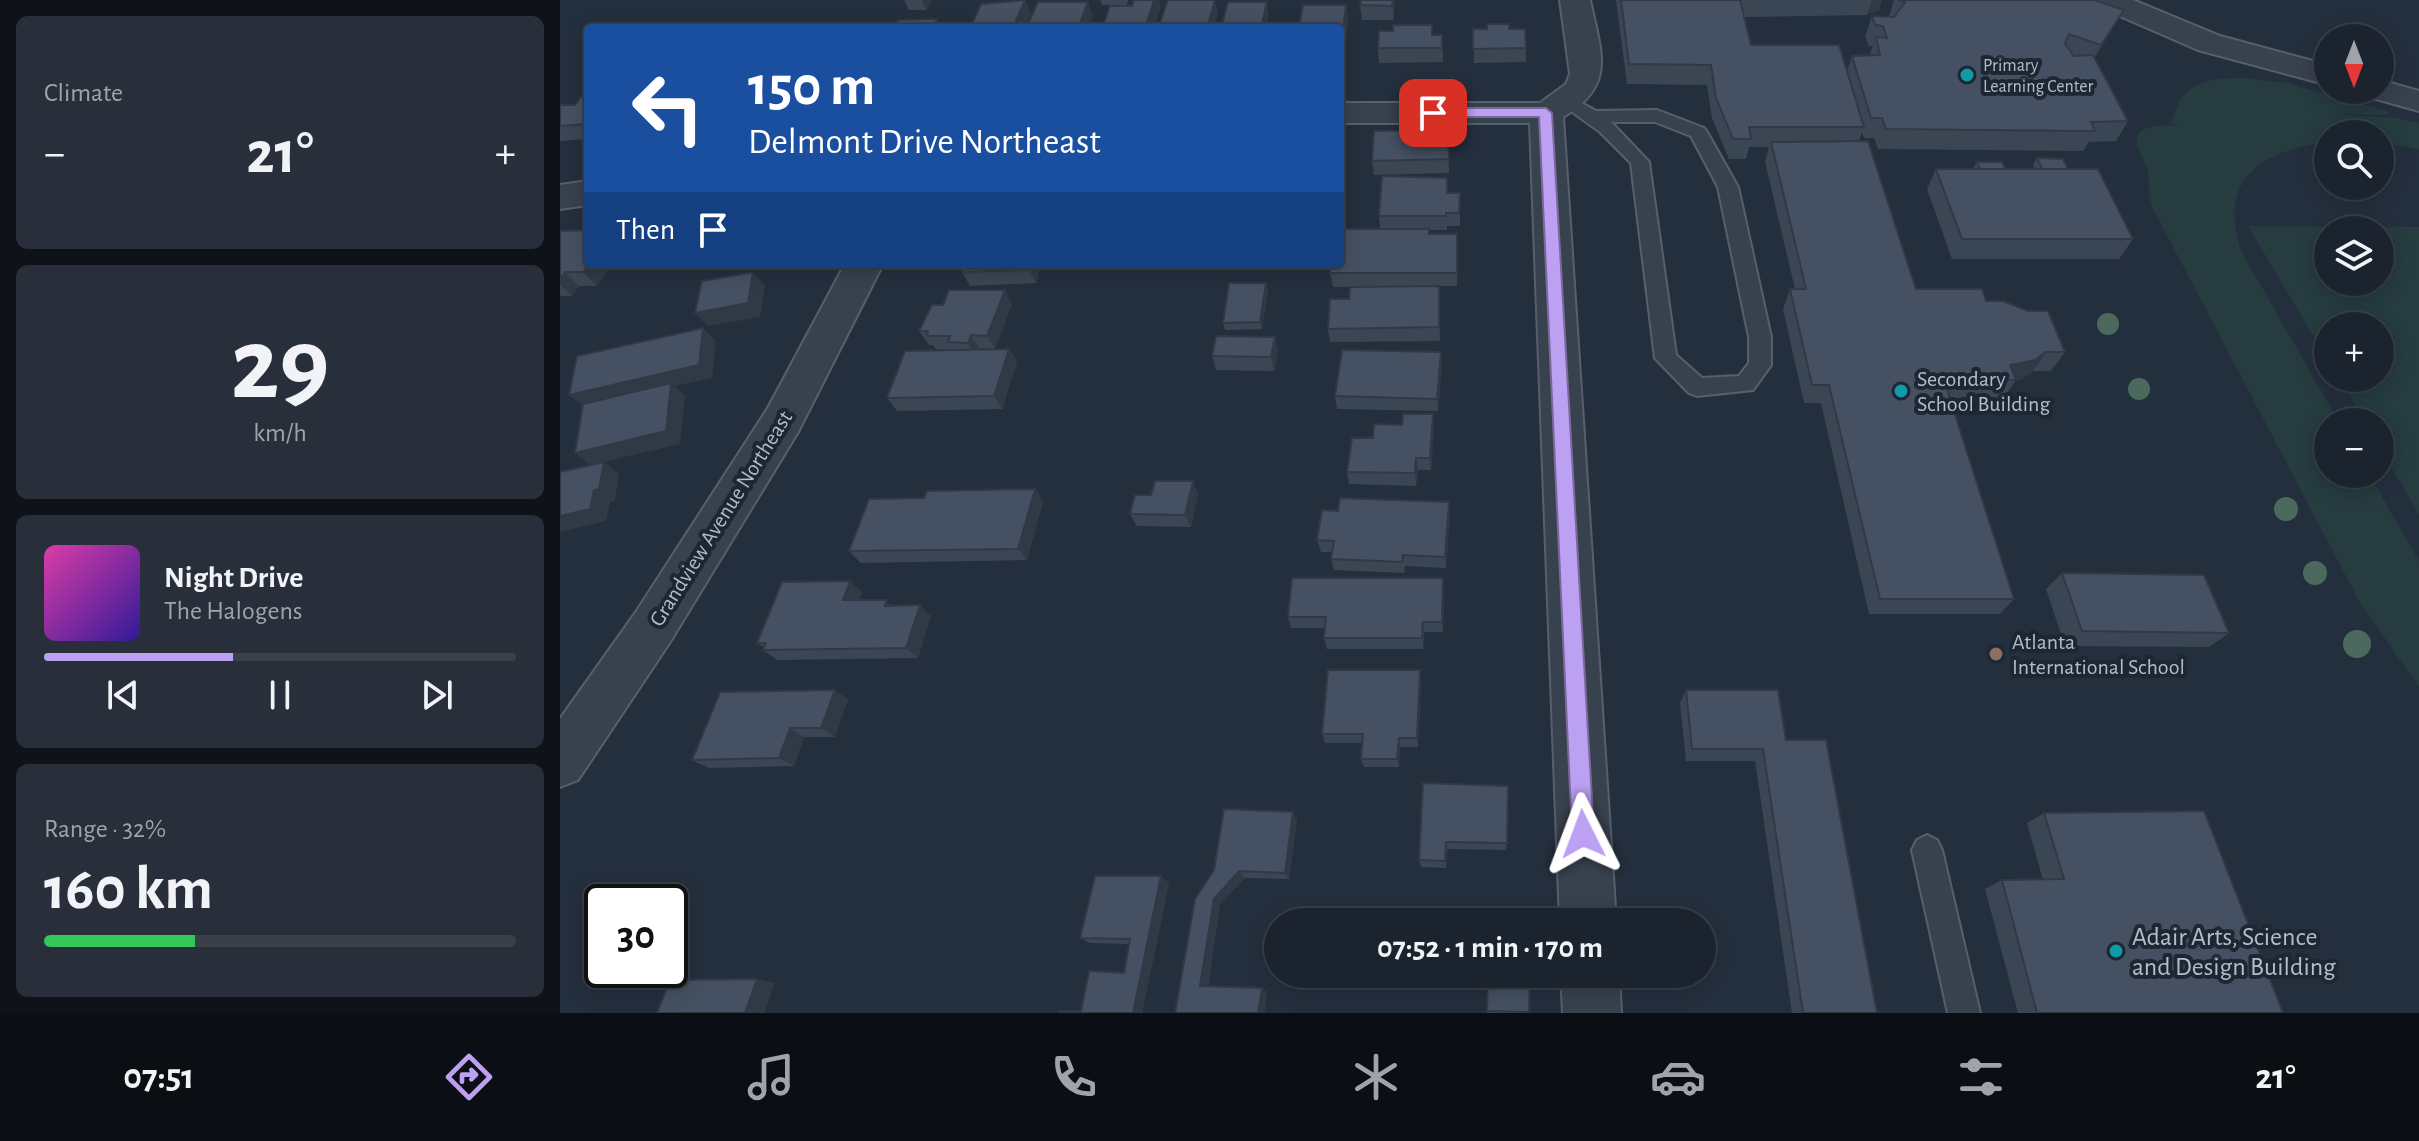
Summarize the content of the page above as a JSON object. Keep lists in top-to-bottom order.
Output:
{
  "streets": {
    "street": ["Grandview Avenue Northeast"]
  },
  "places": [
    "Primary Learning Center",
    "Secondary School Building",
    "Atlanta International School",
    "Adair Arts, Science and Design Building"
  ],
  "north": "bottom",
  "page": {
    "tile": [
      "Climate",
      ["29", "km/h"],
      ["Range · 32%", "160 km"]
    ],
    "map_buttons": ["+", "−"],
    "turn": ["150 m", "Delmont Drive Northeast"],
    "heat": ["−", "21°", "+"],
    "then": "Then",
    "song": ["Night Drive", "The Halogens"],
    "limit": "30",
    "trip": "07:52 · 1 min · 170 m",
    "tabs": ["07:51", "21°"]
  }
}
